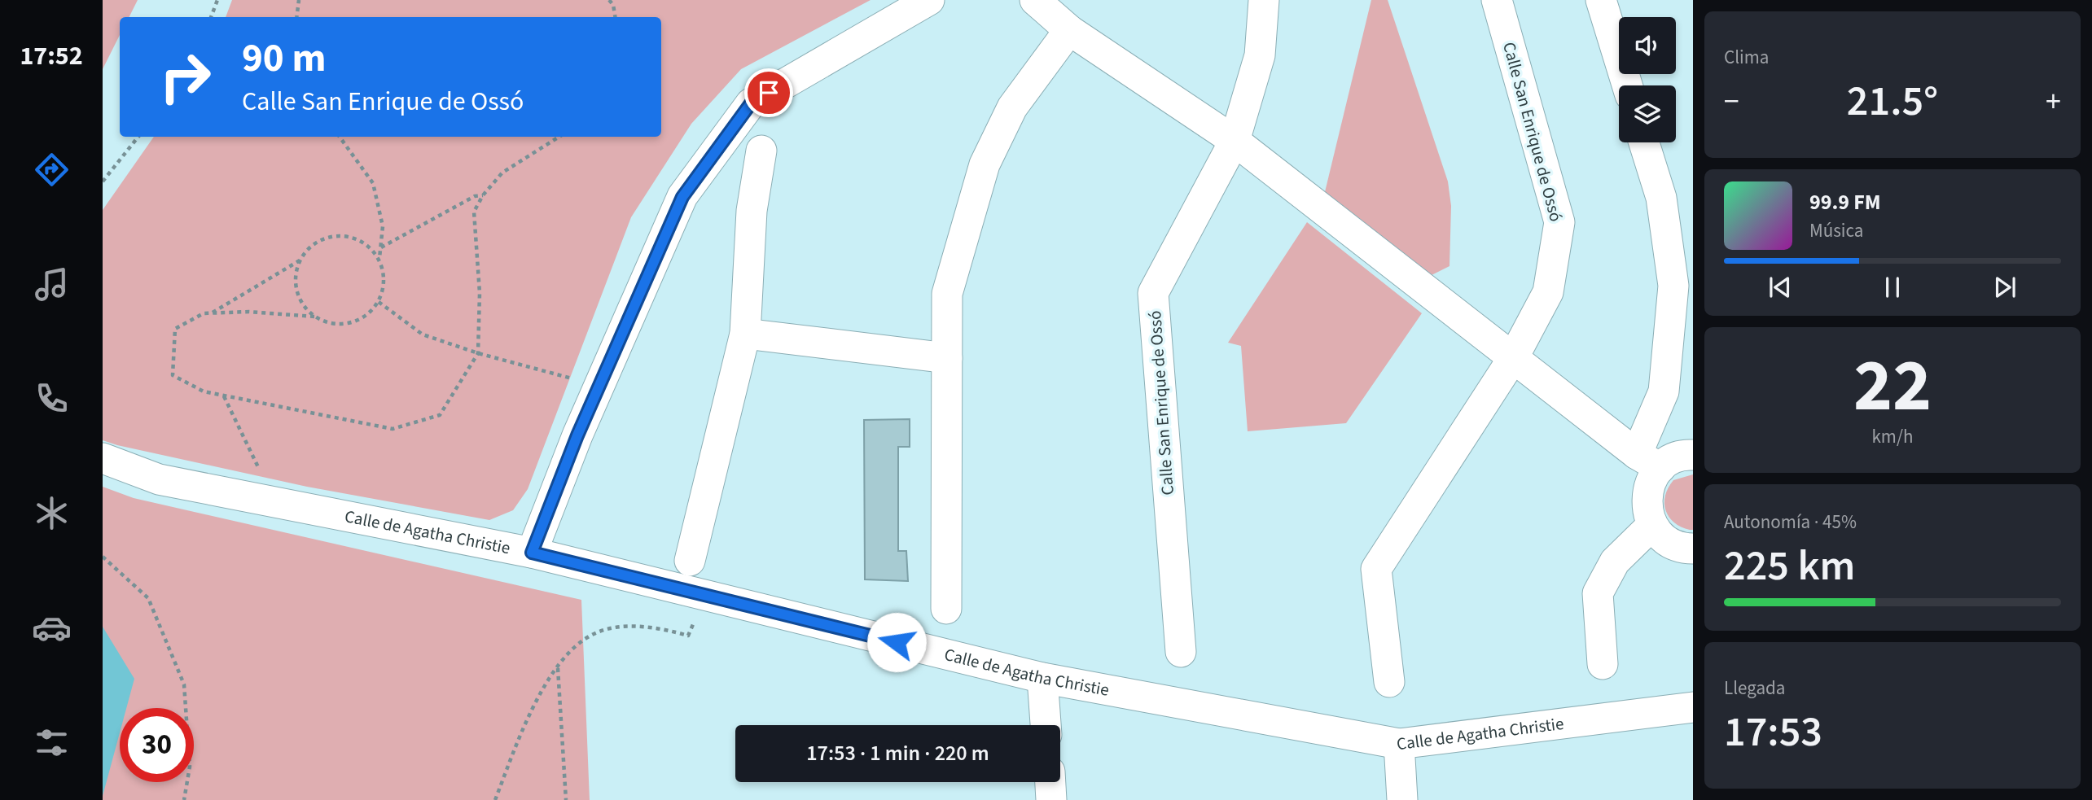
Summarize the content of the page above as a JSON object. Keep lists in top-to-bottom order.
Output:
{
  "streets": {
    "street": ["Calle San Enrique de Ossó", "Calle de Agatha Christie"]
  },
  "page": {
    "tabs": "17:52",
    "tile": [
      "Clima",
      ["22", "km/h"],
      ["Autonomía · 45%", "225 km"],
      ["Llegada", "17:53"]
    ],
    "turn": ["90 m", "Calle San Enrique de Ossó"],
    "heat": ["−", "21.5°", "+"],
    "song": ["99.9 FM", "Música"],
    "limit": "30",
    "trip": "17:53 · 1 min · 220 m"
  }
}
